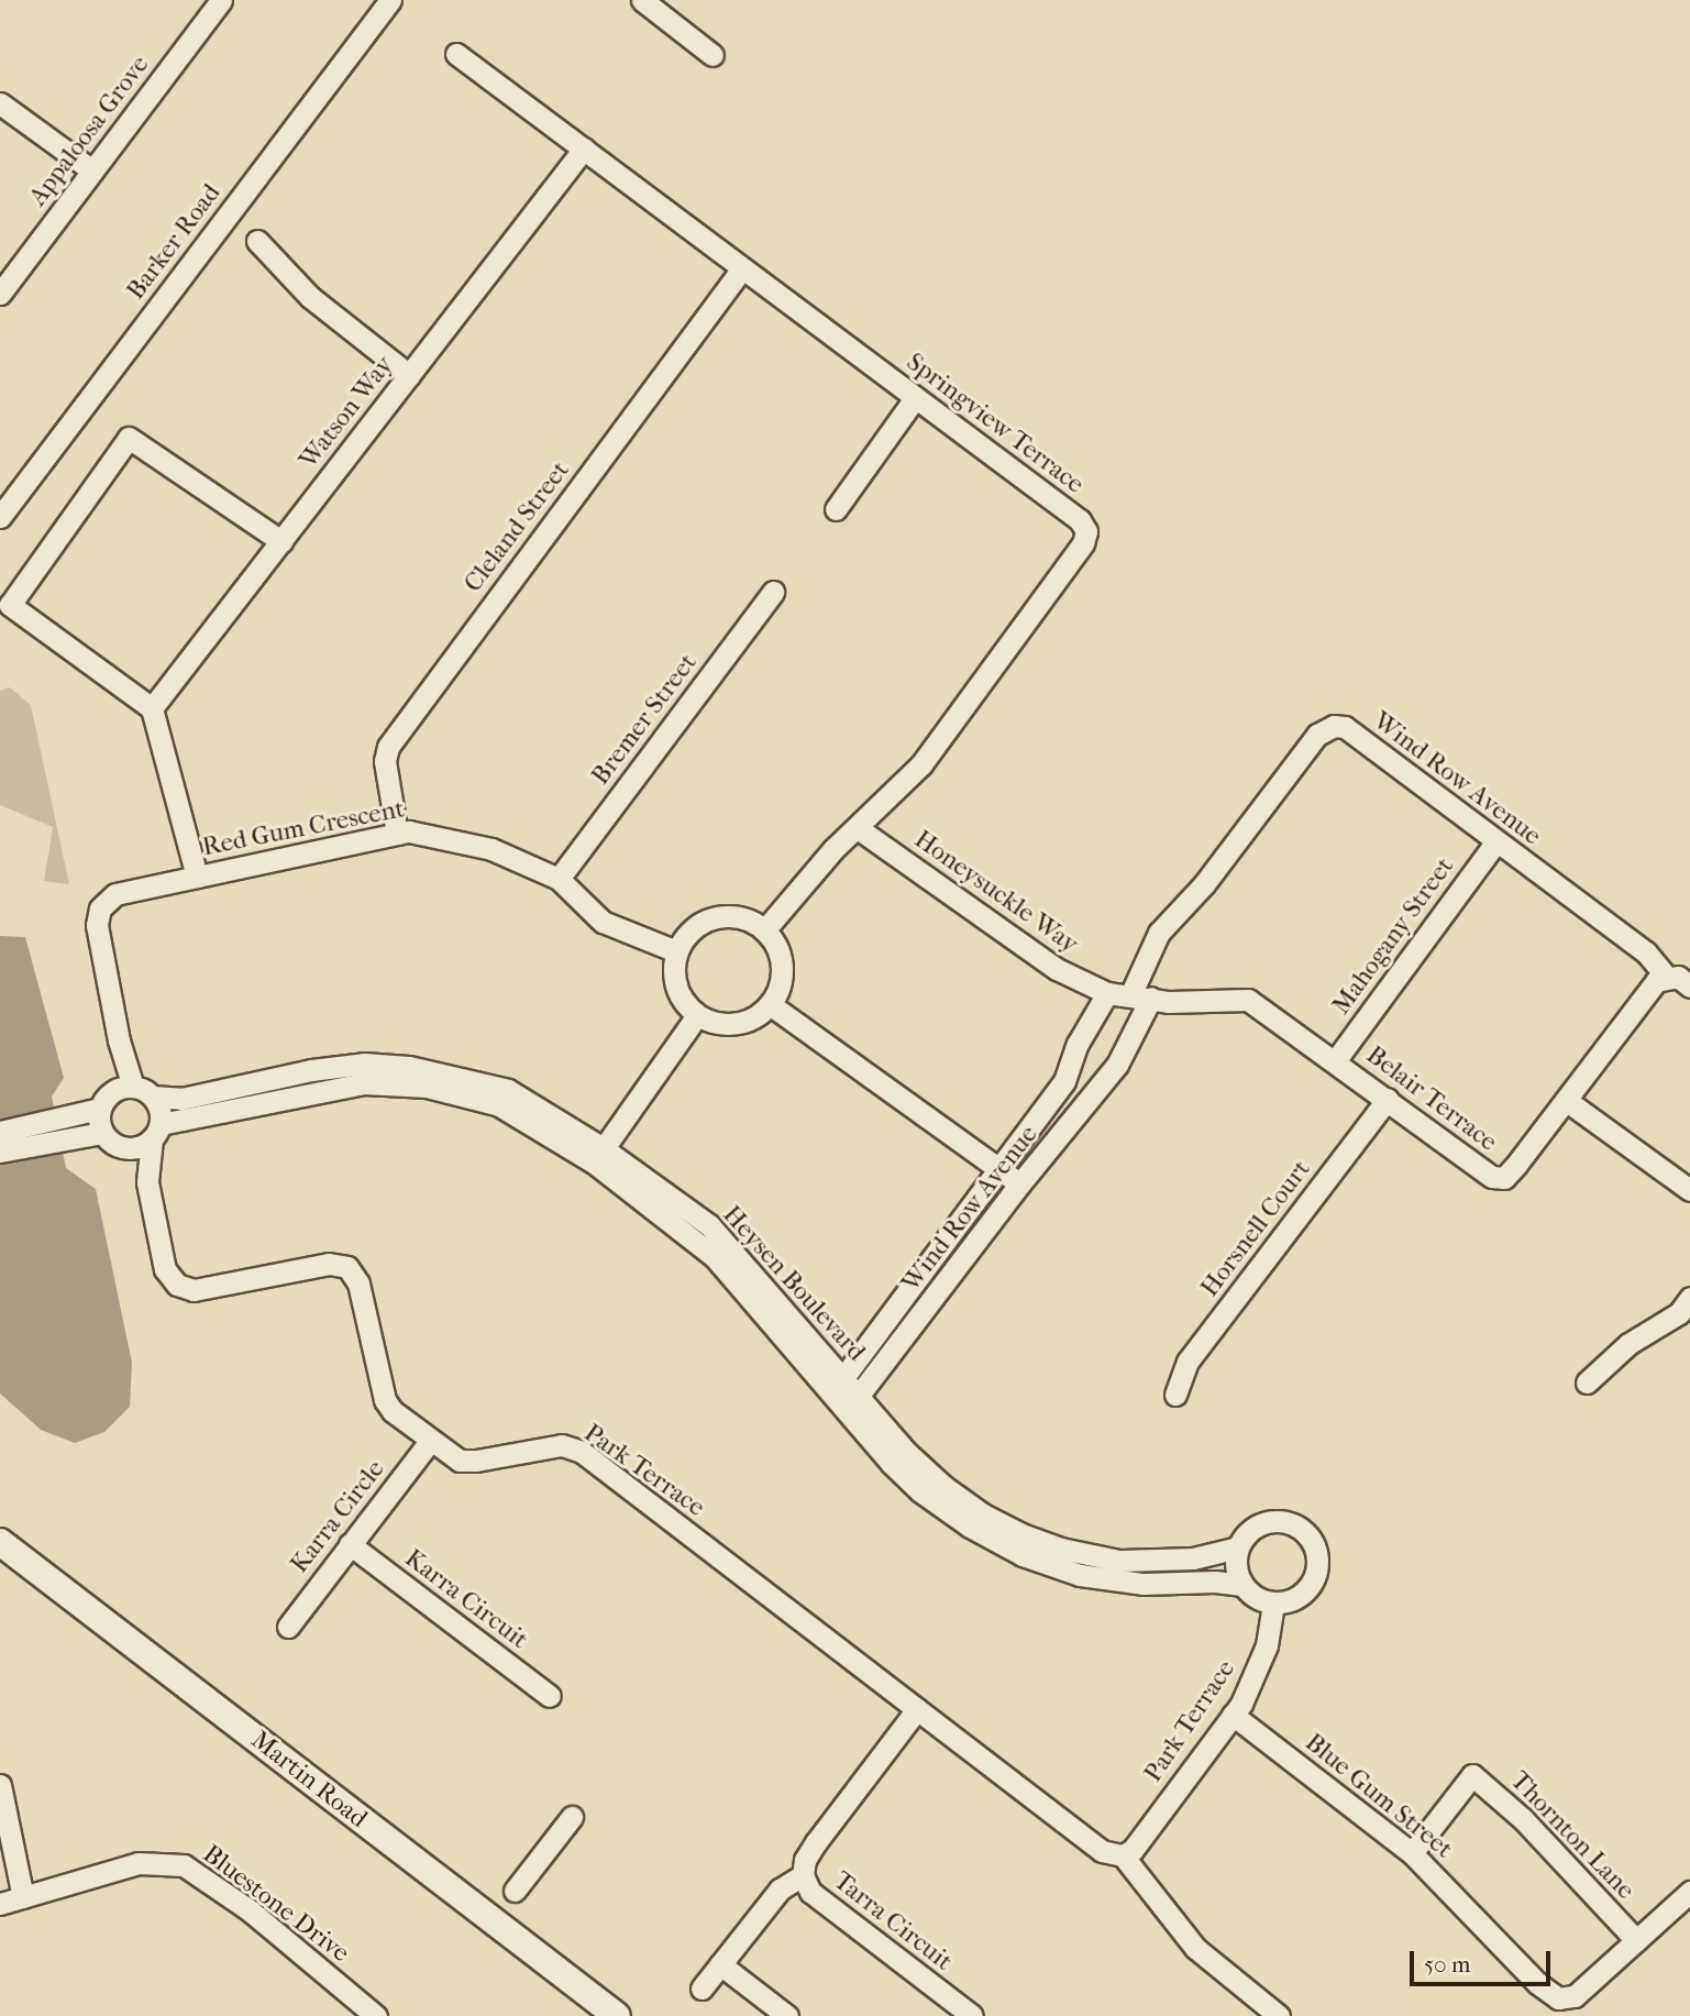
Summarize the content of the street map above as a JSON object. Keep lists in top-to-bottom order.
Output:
{
  "streets": {
    "street": [
      "Appaloosa Grove",
      "Barker Road",
      "Watson Way",
      "Springview Terrace",
      "Cleland Street",
      "Bremer Street",
      "Wind Row Avenue",
      "Red Gum Crescent",
      "Honeysuckle Way",
      "Mahogany Street",
      "Belair Terrace",
      "Horsnell Court",
      "Heysen Boulevard",
      "Park Terrace",
      "Karra Circle",
      "Karra Circuit",
      "Martin Road",
      "Blue Gum Street",
      "Thornton Lane",
      "Bluestone Drive",
      "Tarra Circuit"
    ]
  },
  "crossings": [
    ["Watson Way", "Springview Terrace"],
    ["Springview Terrace", "Cleland Street"],
    ["Springview Terrace", "Red Gum Crescent"],
    ["Springview Terrace", "Honeysuckle Way"],
    ["Cleland Street", "Red Gum Crescent"],
    ["Bremer Street", "Red Gum Crescent"],
    ["Wind Row Avenue", "Honeysuckle Way"],
    ["Wind Row Avenue", "Mahogany Street"],
    ["Wind Row Avenue", "Belair Terrace"],
    ["Wind Row Avenue", "Heysen Boulevard"],
    ["Red Gum Crescent", "Heysen Boulevard"],
    ["Honeysuckle Way", "Belair Terrace"],
    ["Mahogany Street", "Belair Terrace"],
    ["Belair Terrace", "Horsnell Court"],
    ["Heysen Boulevard", "Park Terrace"],
    ["Park Terrace", "Karra Circle"],
    ["Park Terrace", "Blue Gum Street"],
    ["Park Terrace", "Tarra Circuit"],
    ["Karra Circle", "Karra Circuit"],
    ["Blue Gum Street", "Thornton Lane"]
  ],
  "scale_bar": "50 m"
}
